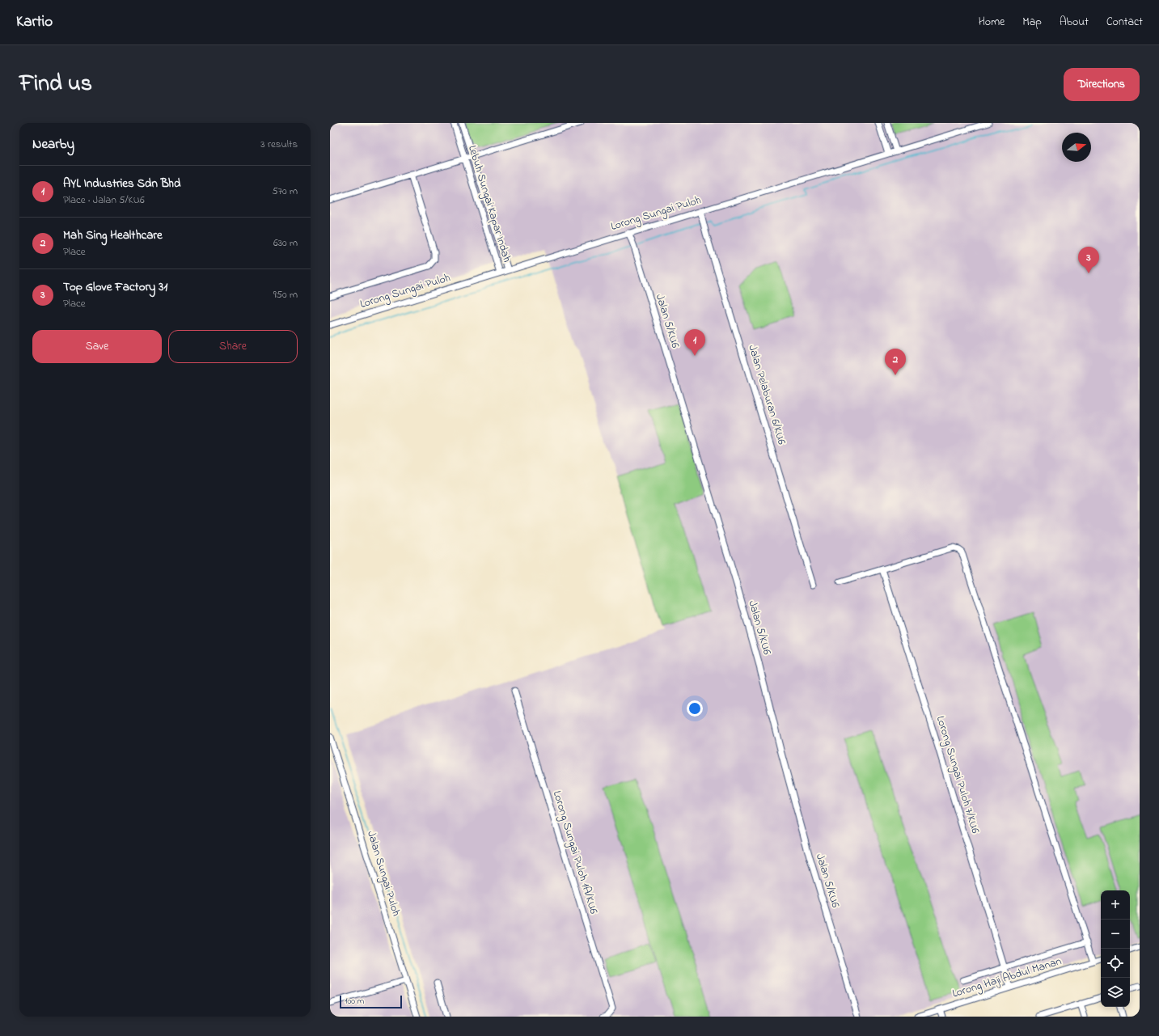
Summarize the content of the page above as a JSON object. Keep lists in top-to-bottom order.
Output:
{
  "streets": {
    "street": [
      "Lebuh Sungai Kapar Indah",
      "Lorong Sungai Puloh",
      "Jalan 5/KU6",
      "Jalan Pelaburan 6/KU6",
      "Lorong Sungai Puloh 7/KU6",
      "Lorong Sungai Puloh 1A/KU6",
      "Jalan Sungai Puloh",
      "Lorong Haji Abdul Manan"
    ]
  },
  "crossings": [
    ["Lebuh Sungai Kapar Indah", "Lorong Sungai Puloh"],
    ["Lorong Sungai Puloh", "Jalan 5/KU6"],
    ["Lorong Sungai Puloh", "Jalan Pelaburan 6/KU6"],
    ["Lorong Sungai Puloh 7/KU6", "Lorong Haji Abdul Manan"]
  ],
  "scale_bar": "100 m",
  "north": "right",
  "page": {
    "header": "Kartio",
    "nav": [
      "Home",
      "Map",
      "About",
      "Contact"
    ],
    "title": "Find us",
    "buttons": [
      "Directions",
      ["Save", "Share"]
    ],
    "heading": ["Nearby", "3 results"],
    "list": [
      {
        "mark": "1",
        "name": "AYL Industries Sdn Bhd",
        "note": "Place · Jalan 5/KU6",
        "value": "570 m"
      },
      {
        "mark": "2",
        "name": "Mah Sing Healthcare",
        "note": "Place",
        "value": "630 m"
      },
      {
        "mark": "3",
        "name": "Top Glove Factory 31",
        "note": "Place",
        "value": "950 m"
      }
    ],
    "pins": ["3", "1", "2"],
    "map_buttons": ["+", "−"],
    "scale": "100 m"
  }
}
